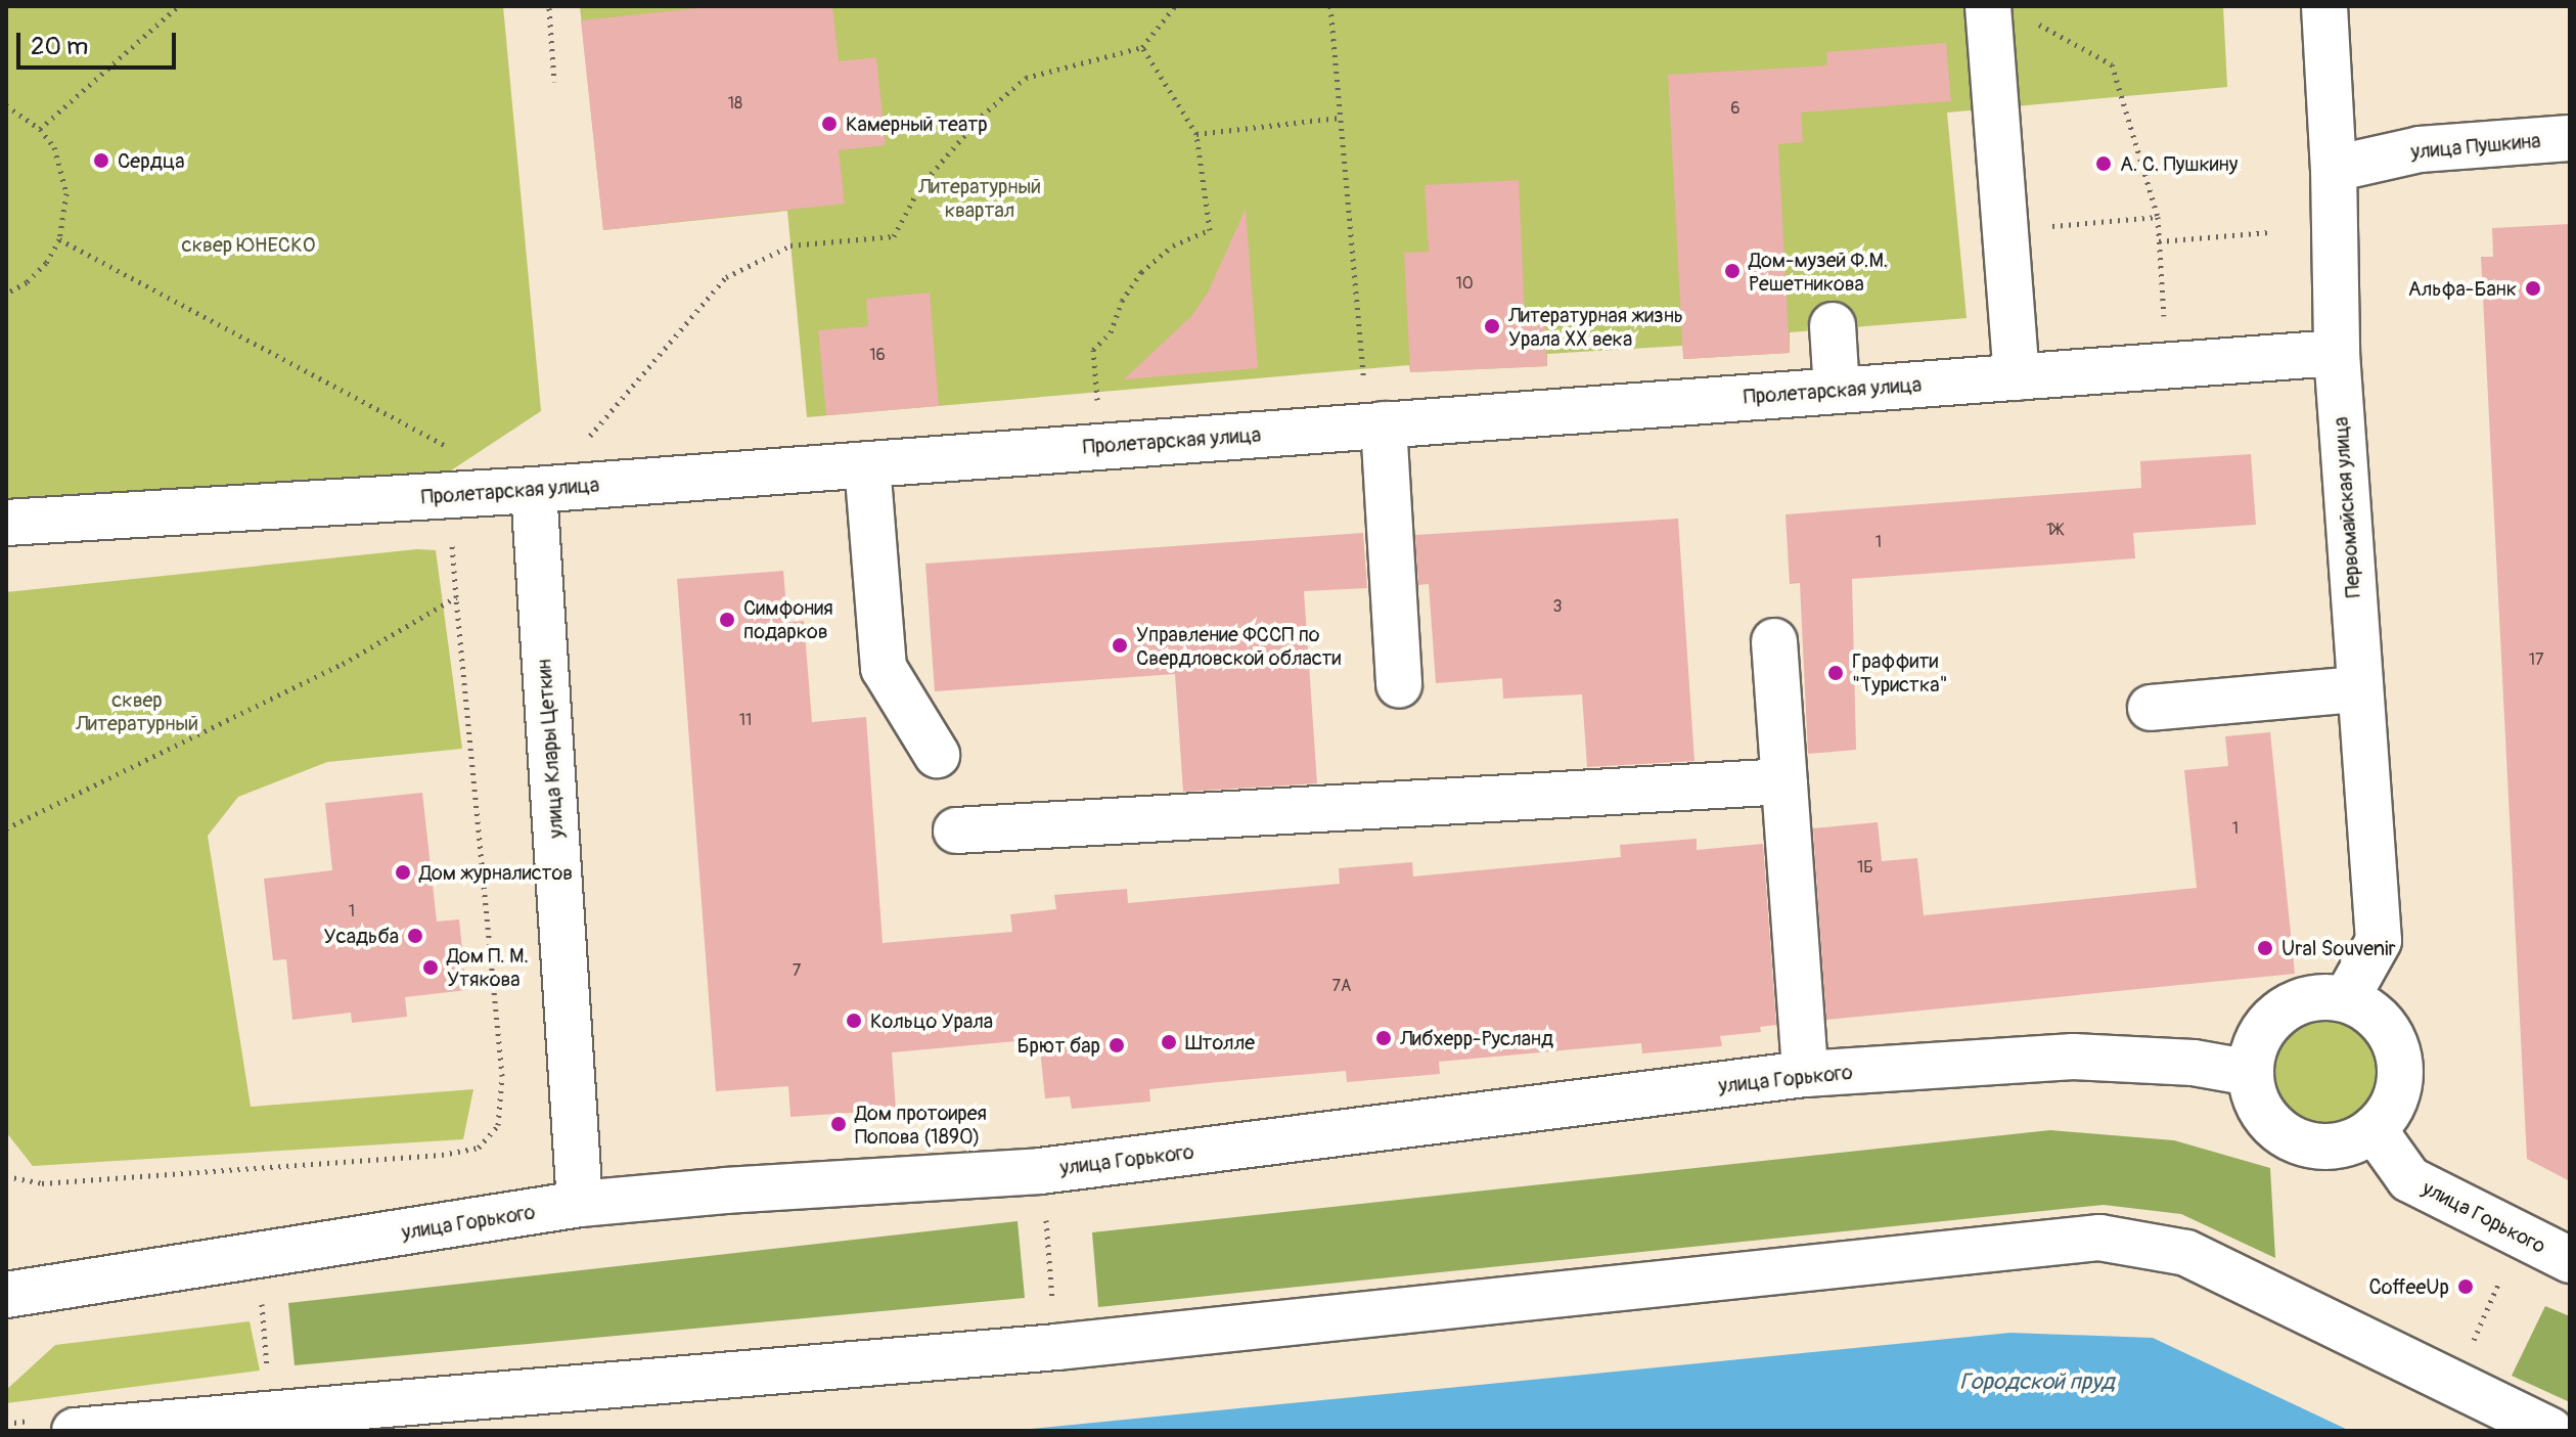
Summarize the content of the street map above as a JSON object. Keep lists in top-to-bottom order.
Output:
{
  "streets": {
    "street": [
      "улица Пушкина",
      "Пролетарская улица",
      "Первомайская улица",
      "улица Клары Цеткин",
      "улица Горького"
    ]
  },
  "crossings": [
    ["улица Пушкина", "Первомайская улица"],
    ["Пролетарская улица", "Первомайская улица"],
    ["Пролетарская улица", "улица Клары Цеткин"],
    ["Первомайская улица", "улица Горького"],
    ["улица Клары Цеткин", "улица Горького"]
  ],
  "water": ["Городской пруд"],
  "parks": ["Литературный квартал", "сквер ЮНЕСКО", "сквер Литературный"],
  "places": [
    "Камерный театр",
    "Сердца",
    "А. С. Пушкину",
    "Дом-музей Ф.М. Решетникова",
    "Альфа-Банк",
    "Литературная жизнь Урала XX века",
    "Симфония подарков",
    "Управление ФССП по Свердловской области",
    "Граффити \"Туристка\"",
    "Дом журналистов",
    "Усадьба",
    "Ural Souvenir",
    "Дом П. М. Утякова",
    "Кольцо Урала",
    "Либхерр-Русланд",
    "Штолле",
    "Брют бар",
    "Дом протоирея Попова (1890)",
    "CoffeeUp"
  ],
  "house_numbers": [
    "18",
    "6",
    "10",
    "16",
    "1Ж",
    "1",
    "3",
    "17",
    "11",
    "1",
    "1Б",
    "1",
    "7",
    "7А"
  ],
  "scale_bar": "20 m"
}
